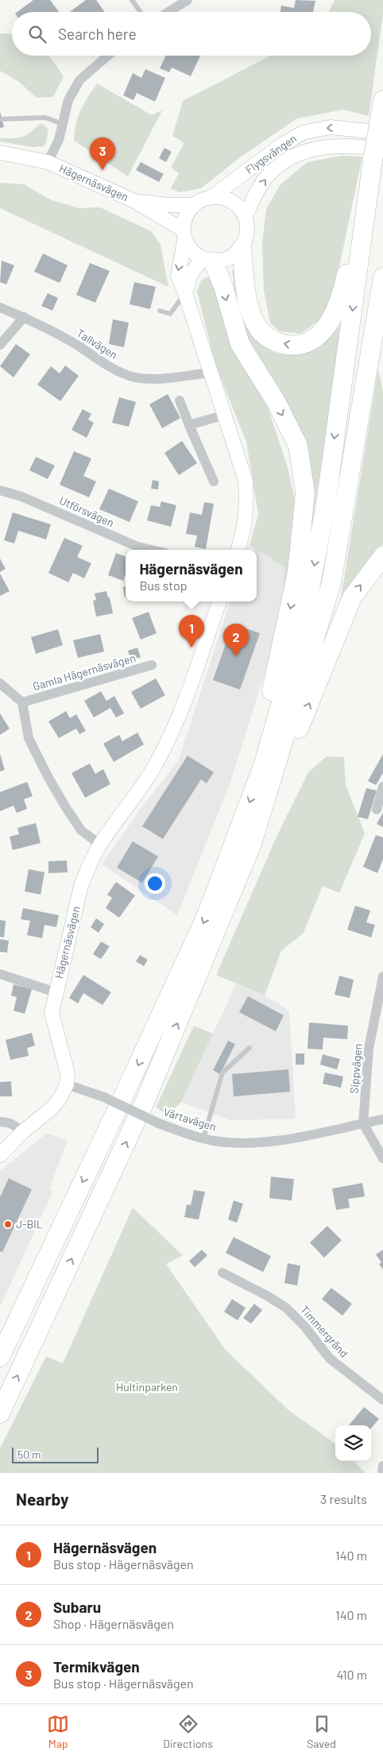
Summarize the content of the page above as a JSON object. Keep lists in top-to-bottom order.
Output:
{
  "streets": {
    "street": [
      "Flygsvängen",
      "Hägernäsvägen",
      "Tallvägen",
      "Utförsvägen",
      "Gamla Hägernäsvägen",
      "Sippvägen",
      "Värtavägen",
      "Timmergränd"
    ]
  },
  "crossings": [
    ["Flygsvängen", "Hägernäsvägen"],
    ["Hägernäsvägen", "Gamla Hägernäsvägen"],
    ["Hägernäsvägen", "Värtavägen"],
    ["Sippvägen", "Värtavägen"]
  ],
  "parks": ["Hultinparken"],
  "places": ["J-BIL"],
  "scale_bar": "50 m",
  "page": {
    "search": "Search here",
    "pins": ["3", "1", "2"],
    "popup": ["Hägernäsvägen", "Bus stop"],
    "scale": "50 m",
    "heading": ["Nearby", "3 results"],
    "list": [
      {
        "mark": "1",
        "name": "Hägernäsvägen",
        "note": "Bus stop · Hägernäsvägen",
        "value": "140 m"
      },
      {
        "mark": "2",
        "name": "Subaru",
        "note": "Shop · Hägernäsvägen",
        "value": "140 m"
      },
      {
        "mark": "3",
        "name": "Termikvägen",
        "note": "Bus stop · Hägernäsvägen",
        "value": "410 m"
      }
    ],
    "nav": ["Map", "Directions", "Saved"]
  }
}
